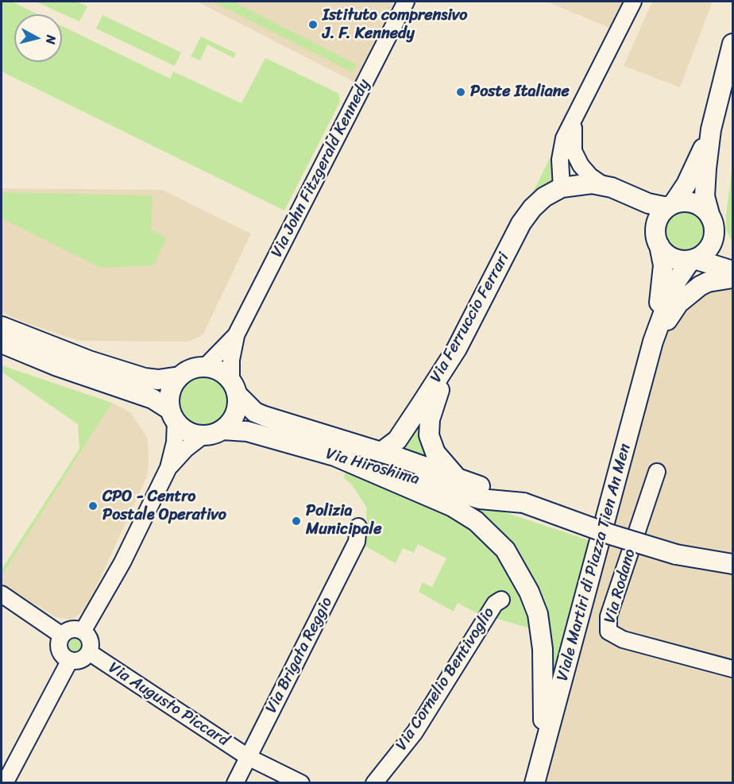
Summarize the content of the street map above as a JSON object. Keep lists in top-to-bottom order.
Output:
{
  "streets": {
    "main road": ["Via Ferruccio Ferrari", "Via Hiroshima", "Viale Martiri di Piazza Tien An Men"],
    "street": [
      "Via John Fitzgerald Kennedy",
      "Via Rodano",
      "Via Brigata Reggio",
      "Via Cornelio Bentivoglio",
      "Via Augusto Piccard"
    ]
  },
  "crossings": [
    ["Via John Fitzgerald Kennedy", "Via Hiroshima"],
    ["Via Ferruccio Ferrari", "Via Hiroshima"],
    ["Via Brigata Reggio", "Via Augusto Piccard"]
  ],
  "places": [
    "Istituto comprensivo J. F. Kennedy",
    "Poste Italiane",
    "CPO - Centro Postale Operativo",
    "Polizia Municipale"
  ],
  "north": "right"
}
